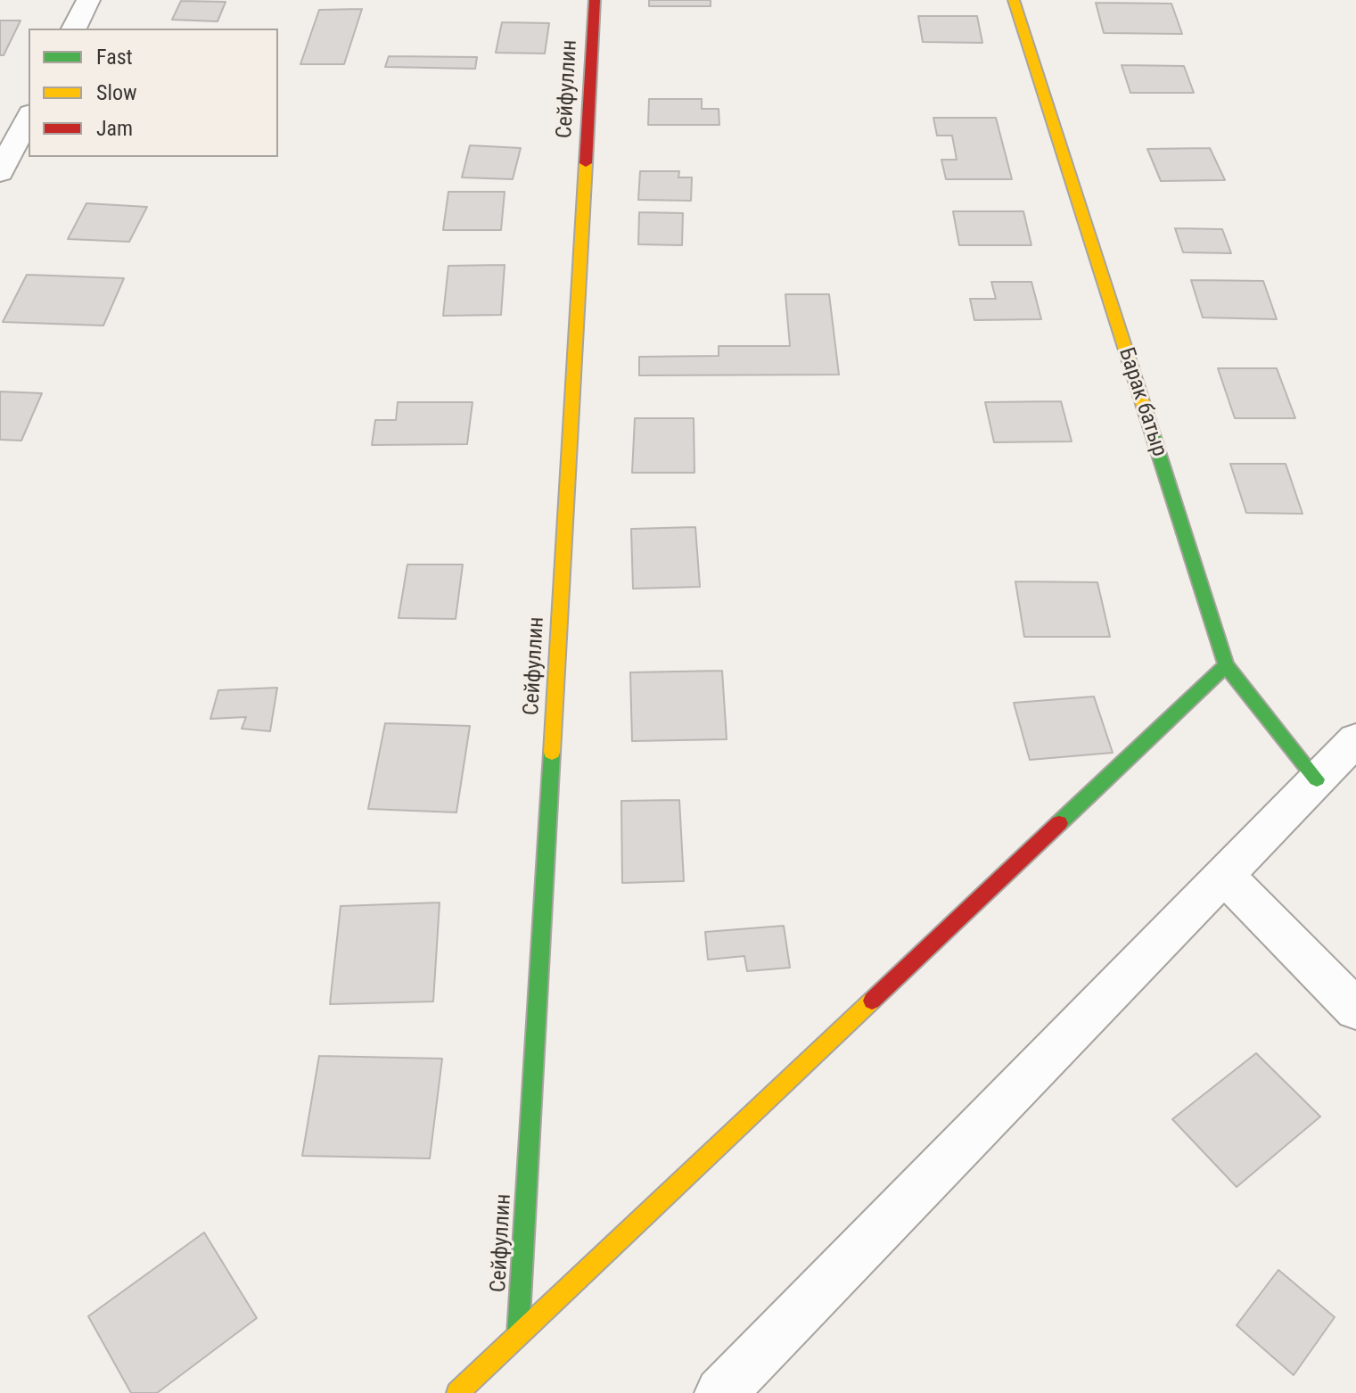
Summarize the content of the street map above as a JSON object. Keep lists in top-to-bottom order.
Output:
{
  "streets": {
    "street": ["Сейфуллин", "Барак батыр"]
  },
  "legend": ["Fast", "Slow", "Jam"]
}
